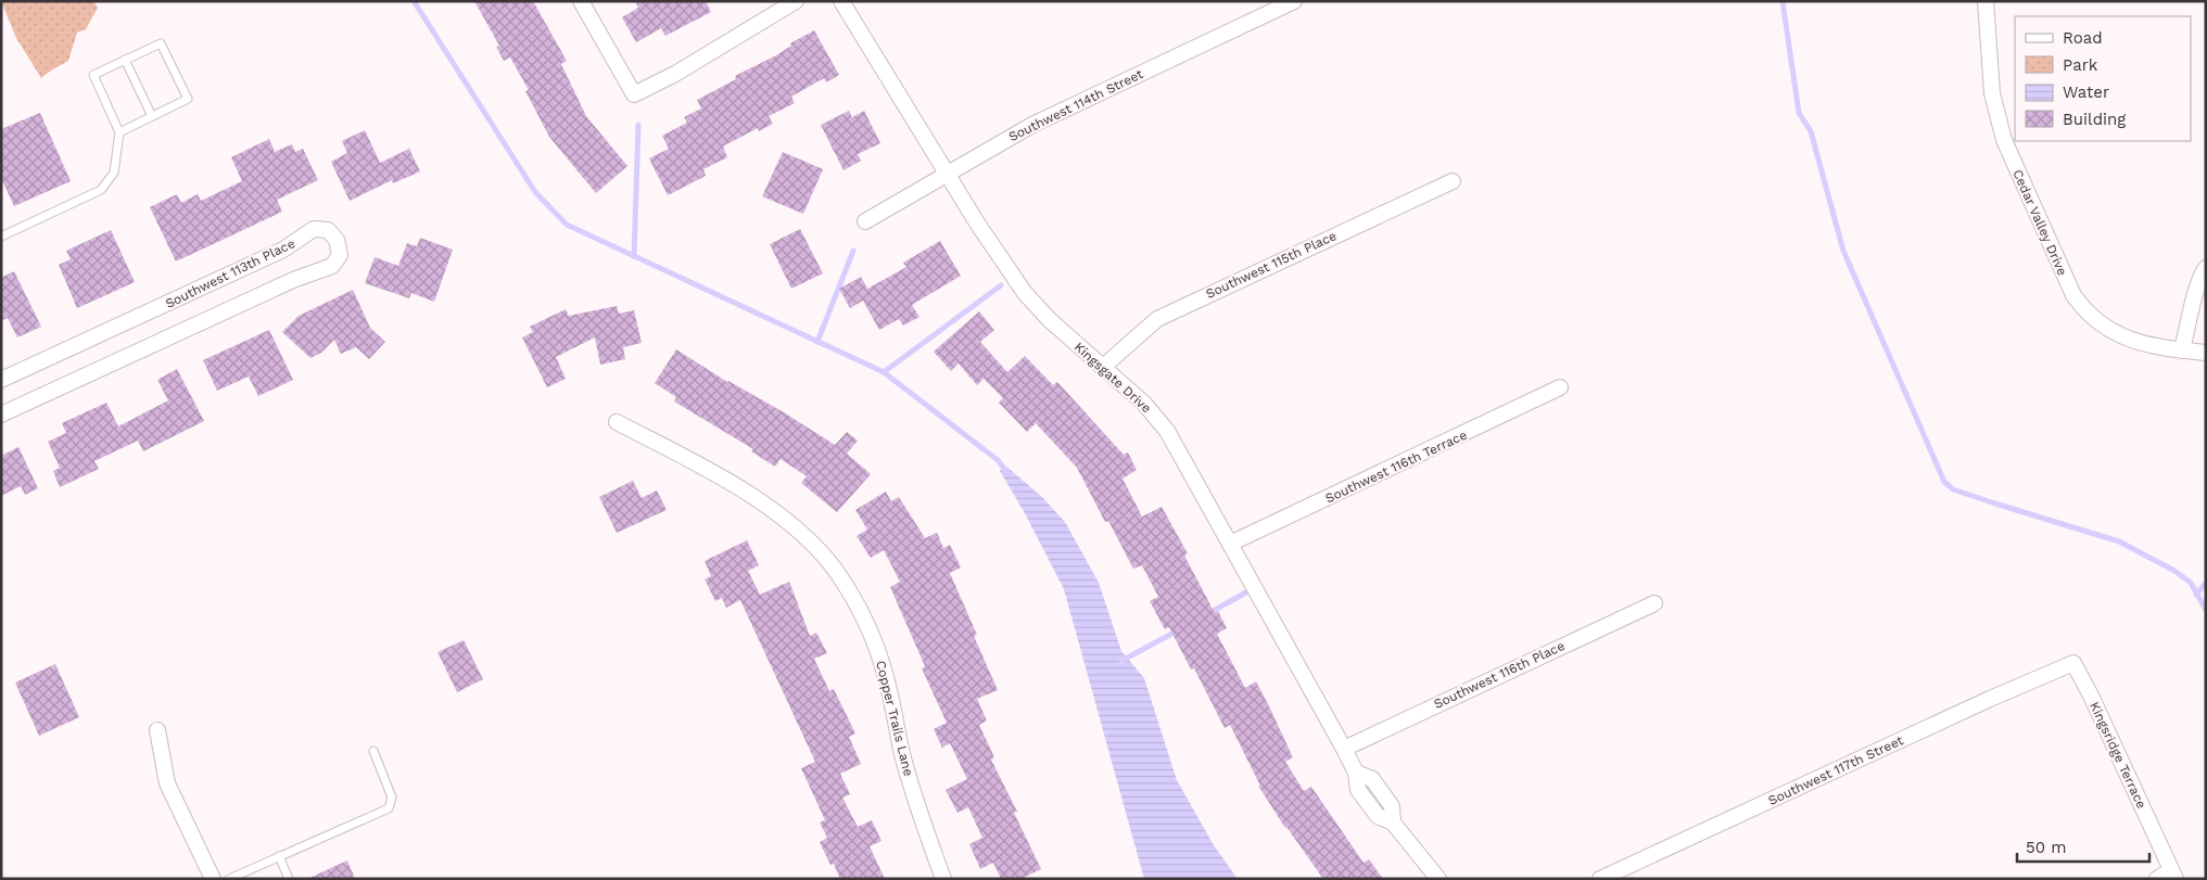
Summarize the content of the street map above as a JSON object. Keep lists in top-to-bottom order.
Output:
{
  "streets": {
    "street": [
      "Southwest 114th Street",
      "Cedar Valley Drive",
      "Southwest 115th Place",
      "Southwest 113th Place",
      "Kingsgate Drive",
      "Southwest 116th Terrace",
      "Southwest 116th Place",
      "Copper Trails Lane",
      "Kingsridge Terrace",
      "Southwest 117th Street"
    ]
  },
  "crossings": [
    ["Southwest 114th Street", "Kingsgate Drive"],
    ["Southwest 115th Place", "Kingsgate Drive"],
    ["Kingsgate Drive", "Southwest 116th Terrace"],
    ["Kingsgate Drive", "Southwest 116th Place"],
    ["Kingsridge Terrace", "Southwest 117th Street"]
  ],
  "legend": [
    "Road",
    "Park",
    "Water",
    "Building"
  ],
  "scale_bar": "50 m"
}
